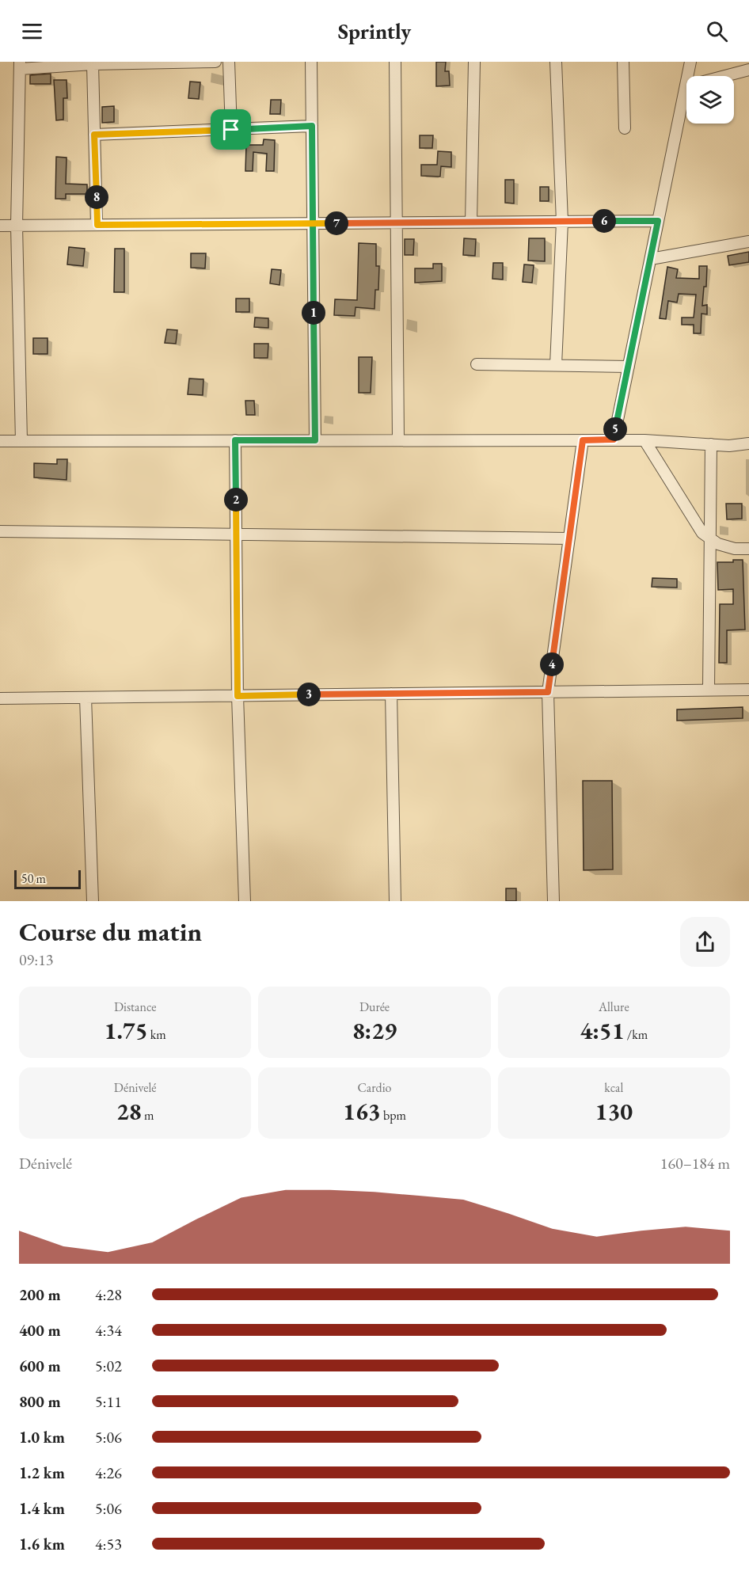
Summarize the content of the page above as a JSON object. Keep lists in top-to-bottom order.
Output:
{
  "scale_bar": "50 m",
  "page": {
    "header": "Sprintly",
    "pins": [
      "8",
      "6",
      "7",
      "1",
      "5",
      "2",
      "4",
      "3"
    ],
    "scale": "50 m",
    "heading": ["Course du matin", "09:13"],
    "stats": [
      ["Distance", "1.75 km"],
      ["Durée", "8:29"],
      ["Allure", "4:51 /km"],
      ["Dénivelé", "28 m"],
      ["Cardio", "163 bpm"],
      ["kcal", "130"]
    ],
    "chart": ["Dénivelé", "160–184 m"],
    "list": [
      {
        "name": "200 m",
        "note": "4:28"
      },
      {
        "name": "400 m",
        "note": "4:34"
      },
      {
        "name": "600 m",
        "note": "5:02"
      },
      {
        "name": "800 m",
        "note": "5:11"
      },
      {
        "name": "1.0 km",
        "note": "5:06"
      },
      {
        "name": "1.2 km",
        "note": "4:26"
      },
      {
        "name": "1.4 km",
        "note": "5:06"
      },
      {
        "name": "1.6 km",
        "note": "4:53"
      }
    ]
  }
}
